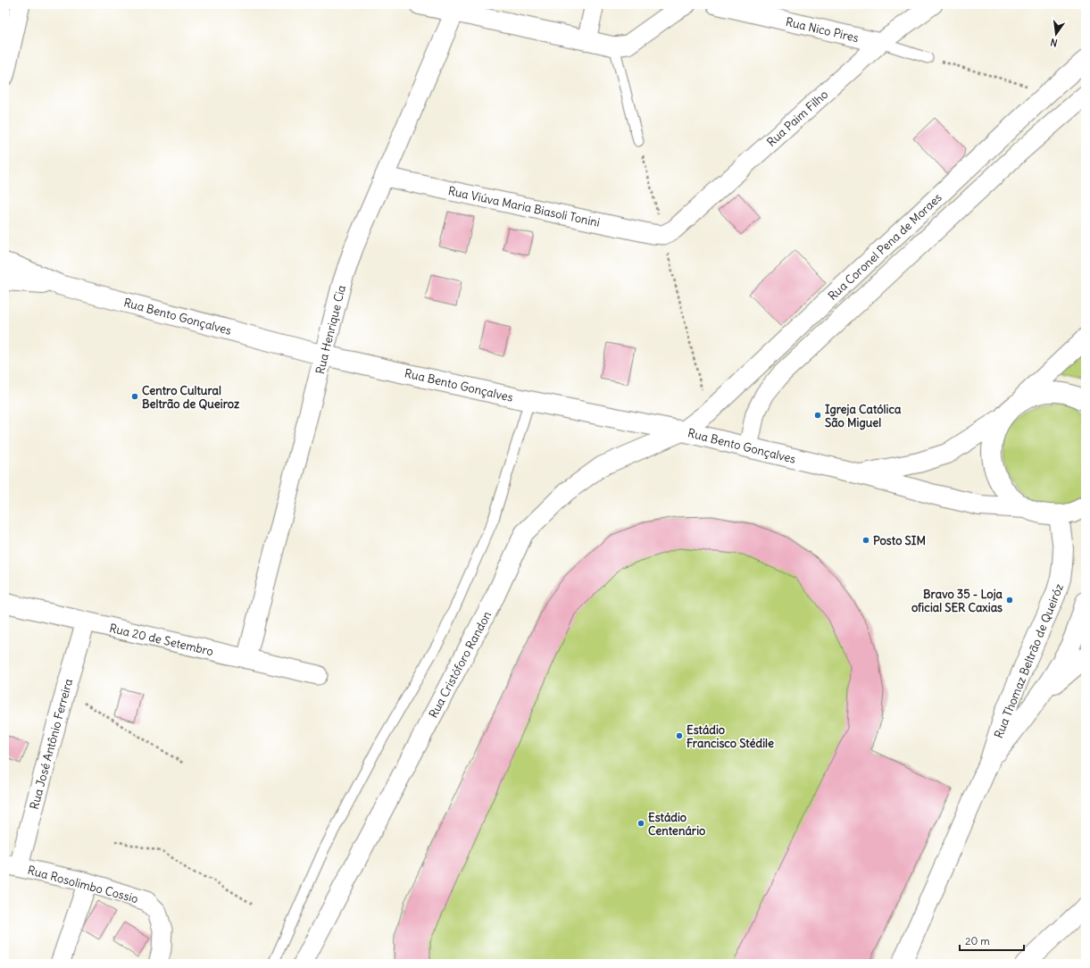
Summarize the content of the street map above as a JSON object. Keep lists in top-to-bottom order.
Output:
{
  "streets": {
    "main road": ["Rua Bento Gonçalves", "Rua Thomaz Beltrão de Queiróz"],
    "street": [
      "Rua Nico Pires",
      "Rua Paim Filho",
      "Rua Viúva Maria Biasoli Tonini",
      "Rua Coronel Pena de Moraes",
      "Rua Henrique Cia",
      "Rua 20 de Setembro",
      "Rua Cristóforo Randon",
      "Rua José Antônio Ferreira",
      "Rua Rosolimbo Cossio"
    ]
  },
  "crossings": [
    ["Rua Nico Pires", "Rua Paim Filho"],
    ["Rua Paim Filho", "Rua Viúva Maria Biasoli Tonini"],
    ["Rua Viúva Maria Biasoli Tonini", "Rua Henrique Cia"],
    ["Rua Coronel Pena de Moraes", "Rua Bento Gonçalves"],
    ["Rua Coronel Pena de Moraes", "Rua Cristóforo Randon"],
    ["Rua Bento Gonçalves", "Rua Henrique Cia"],
    ["Rua Bento Gonçalves", "Rua Thomaz Beltrão de Queiróz"],
    ["Rua Bento Gonçalves", "Rua Cristóforo Randon"],
    ["Rua Henrique Cia", "Rua 20 de Setembro"],
    ["Rua 20 de Setembro", "Rua José Antônio Ferreira"],
    ["Rua José Antônio Ferreira", "Rua Rosolimbo Cossio"]
  ],
  "places": [
    "Centro Cultural Beltrão de Queiroz",
    "Igreja Católica São Miguel",
    "Posto SIM",
    "Bravo 35 - Loja oficial SER Caxias",
    "Estádio Francisco Stédile",
    "Estádio Centenário"
  ],
  "scale_bar": "20 m",
  "north": "bottom"
}
